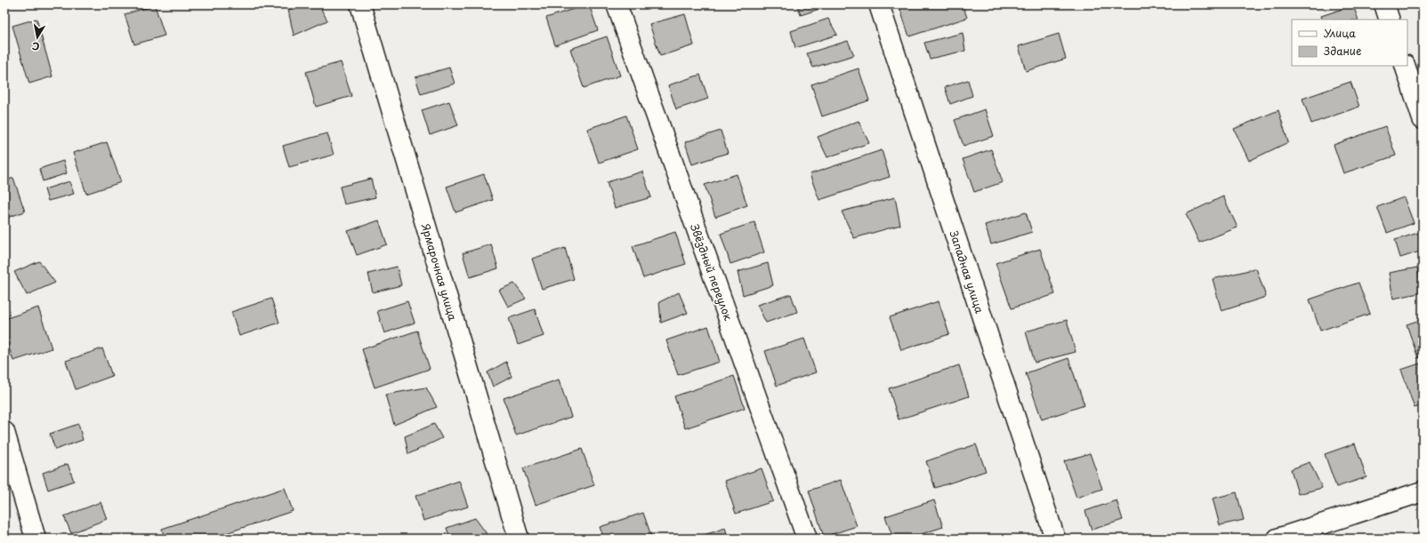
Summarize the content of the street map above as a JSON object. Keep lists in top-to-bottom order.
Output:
{
  "streets": {
    "street": ["Ярмарочная улица", "Звёздный переулок", "Западная улица"]
  },
  "legend": ["Улица", "Здание"],
  "north": "bottom"
}
